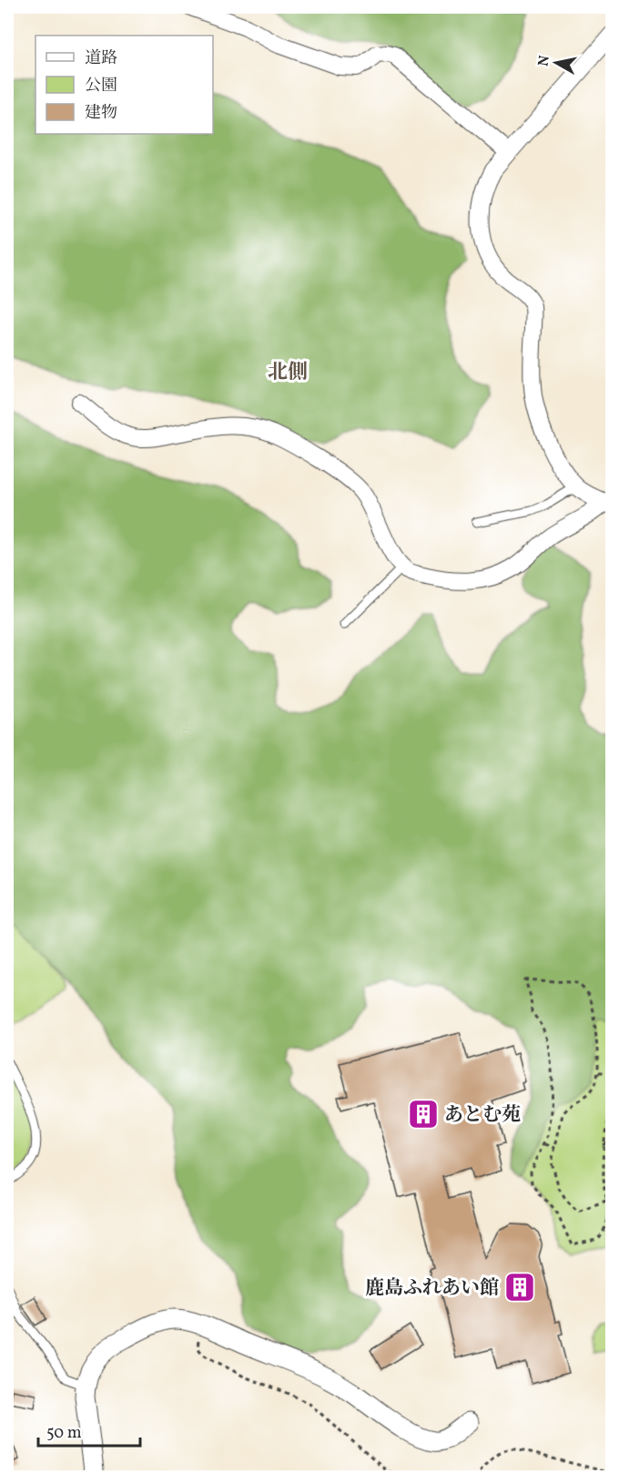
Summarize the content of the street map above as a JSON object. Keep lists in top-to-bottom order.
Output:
{
  "districts": ["北側"],
  "places": {
    "building": ["あとむ苑", "鹿島ふれあい館"]
  },
  "legend": ["道路", "公園", "建物"],
  "scale_bar": "50 m",
  "north": "left"
}
